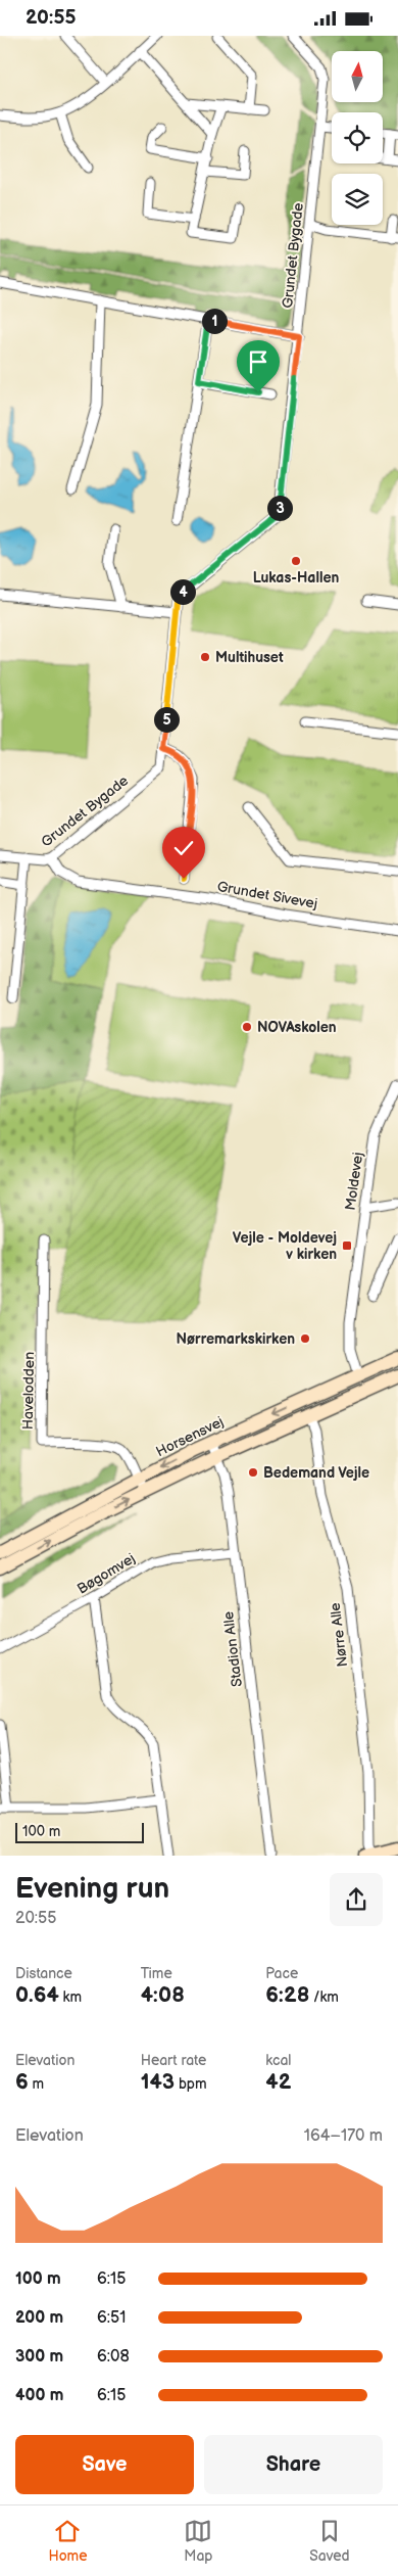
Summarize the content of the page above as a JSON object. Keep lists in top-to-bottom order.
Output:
{
  "streets": {
    "main road": ["Horsensvej"],
    "street": [
      "Grundet Bygade",
      "Grundet Sivevej",
      "Moldevej",
      "Havelodden",
      "Bøgomvej",
      "Nørre Alle",
      "Stadion Alle"
    ]
  },
  "crossings": [
    ["Grundet Bygade", "Grundet Sivevej"],
    ["Moldevej", "Horsensvej"],
    ["Havelodden", "Horsensvej"],
    ["Horsensvej", "Stadion Alle"],
    ["Bøgomvej", "Stadion Alle"]
  ],
  "places": {
    "other": [
      "Lukas-Hallen",
      "Multihuset",
      "NOVAskolen",
      "Nørremarkskirken",
      "Bedemand Vejle"
    ],
    "transit": ["Vejle - Moldevej v kirken"]
  },
  "scale_bar": "100 m",
  "north": "top",
  "page": {
    "status": "20:55",
    "pins": [
      "1",
      "3",
      "4",
      "5"
    ],
    "scale": "100 m",
    "heading": ["Evening run", "20:55"],
    "stats": [
      ["Distance", "0.64 km"],
      ["Time", "4:08"],
      ["Pace", "6:28 /km"],
      ["Elevation", "6 m"],
      ["Heart rate", "143 bpm"],
      ["kcal", "42"]
    ],
    "chart": ["Elevation", "164–170 m"],
    "list": [
      {
        "name": "100 m",
        "note": "6:15"
      },
      {
        "name": "200 m",
        "note": "6:51"
      },
      {
        "name": "300 m",
        "note": "6:08"
      },
      {
        "name": "400 m",
        "note": "6:15"
      }
    ],
    "buttons": ["Save", "Share"],
    "tabs": ["Home", "Map", "Saved"]
  }
}
